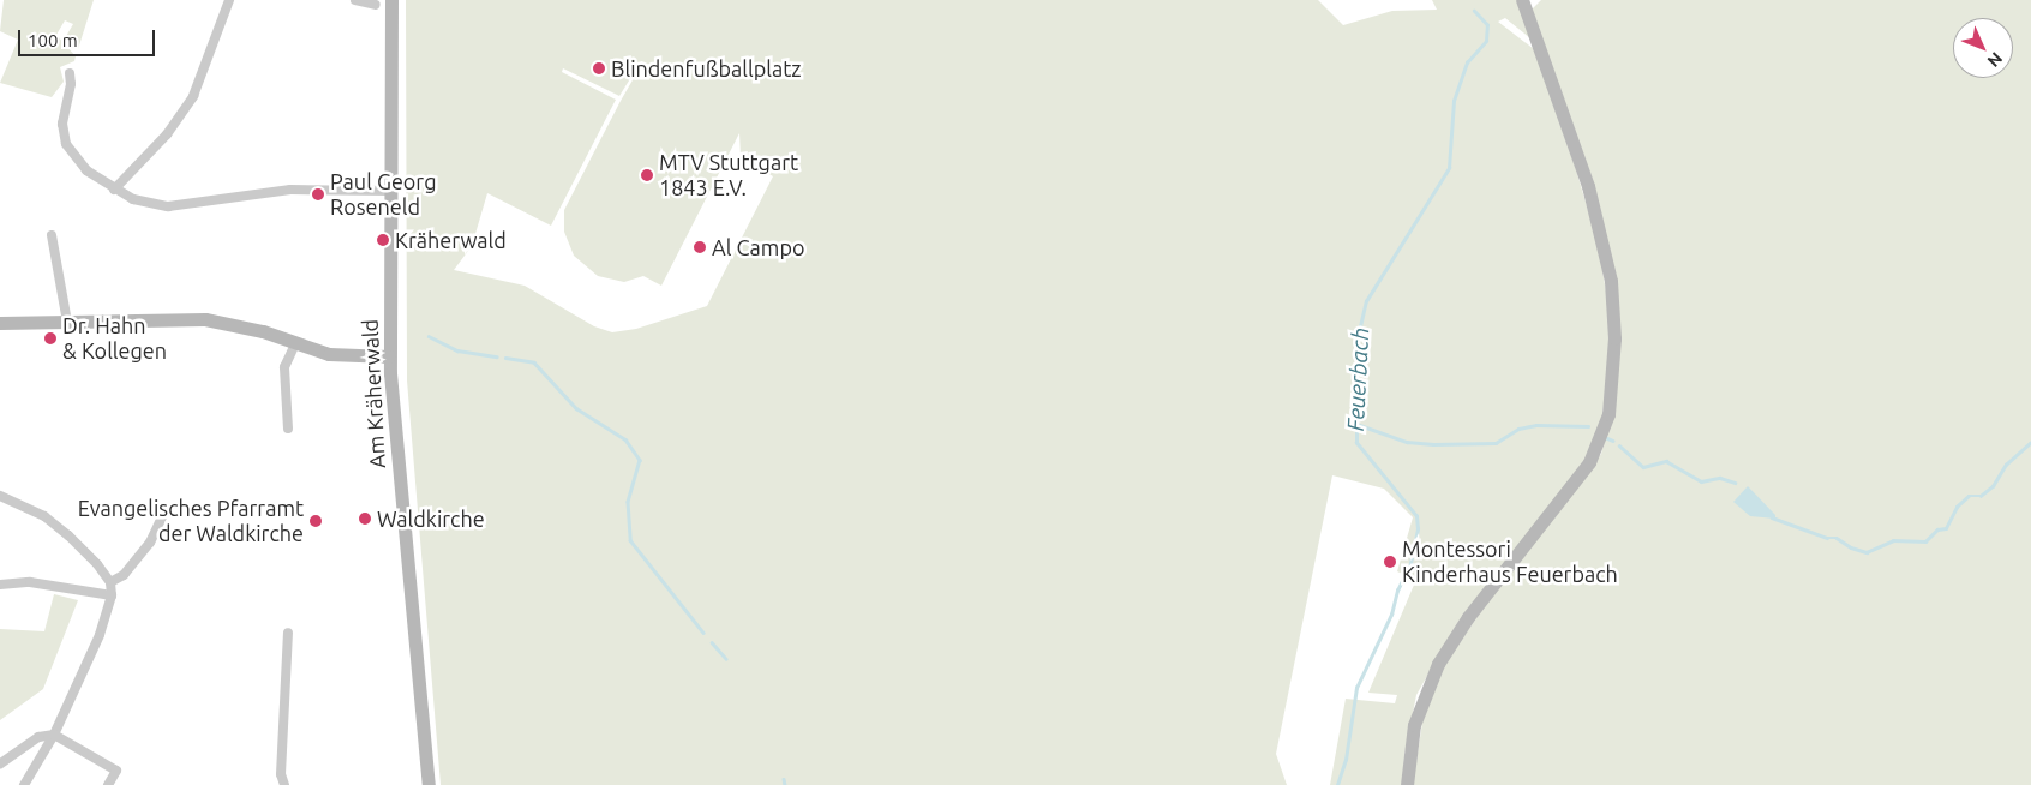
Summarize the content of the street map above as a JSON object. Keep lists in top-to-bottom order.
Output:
{
  "streets": {
    "main road": ["Am Kräherwald"]
  },
  "water": ["Feuerbach"],
  "places": [
    "Blindenfußballplatz",
    "MTV Stuttgart 1843 E.V.",
    "Paul Georg Roseneld",
    "Kräherwald",
    "Al Campo",
    "Dr. Hahn & Kollegen",
    "Waldkirche",
    "Evangelisches Pfarramt der Waldkirche",
    "Montessori Kinderhaus Feuerbach"
  ],
  "scale_bar": "100 m",
  "north": "bottom right"
}
